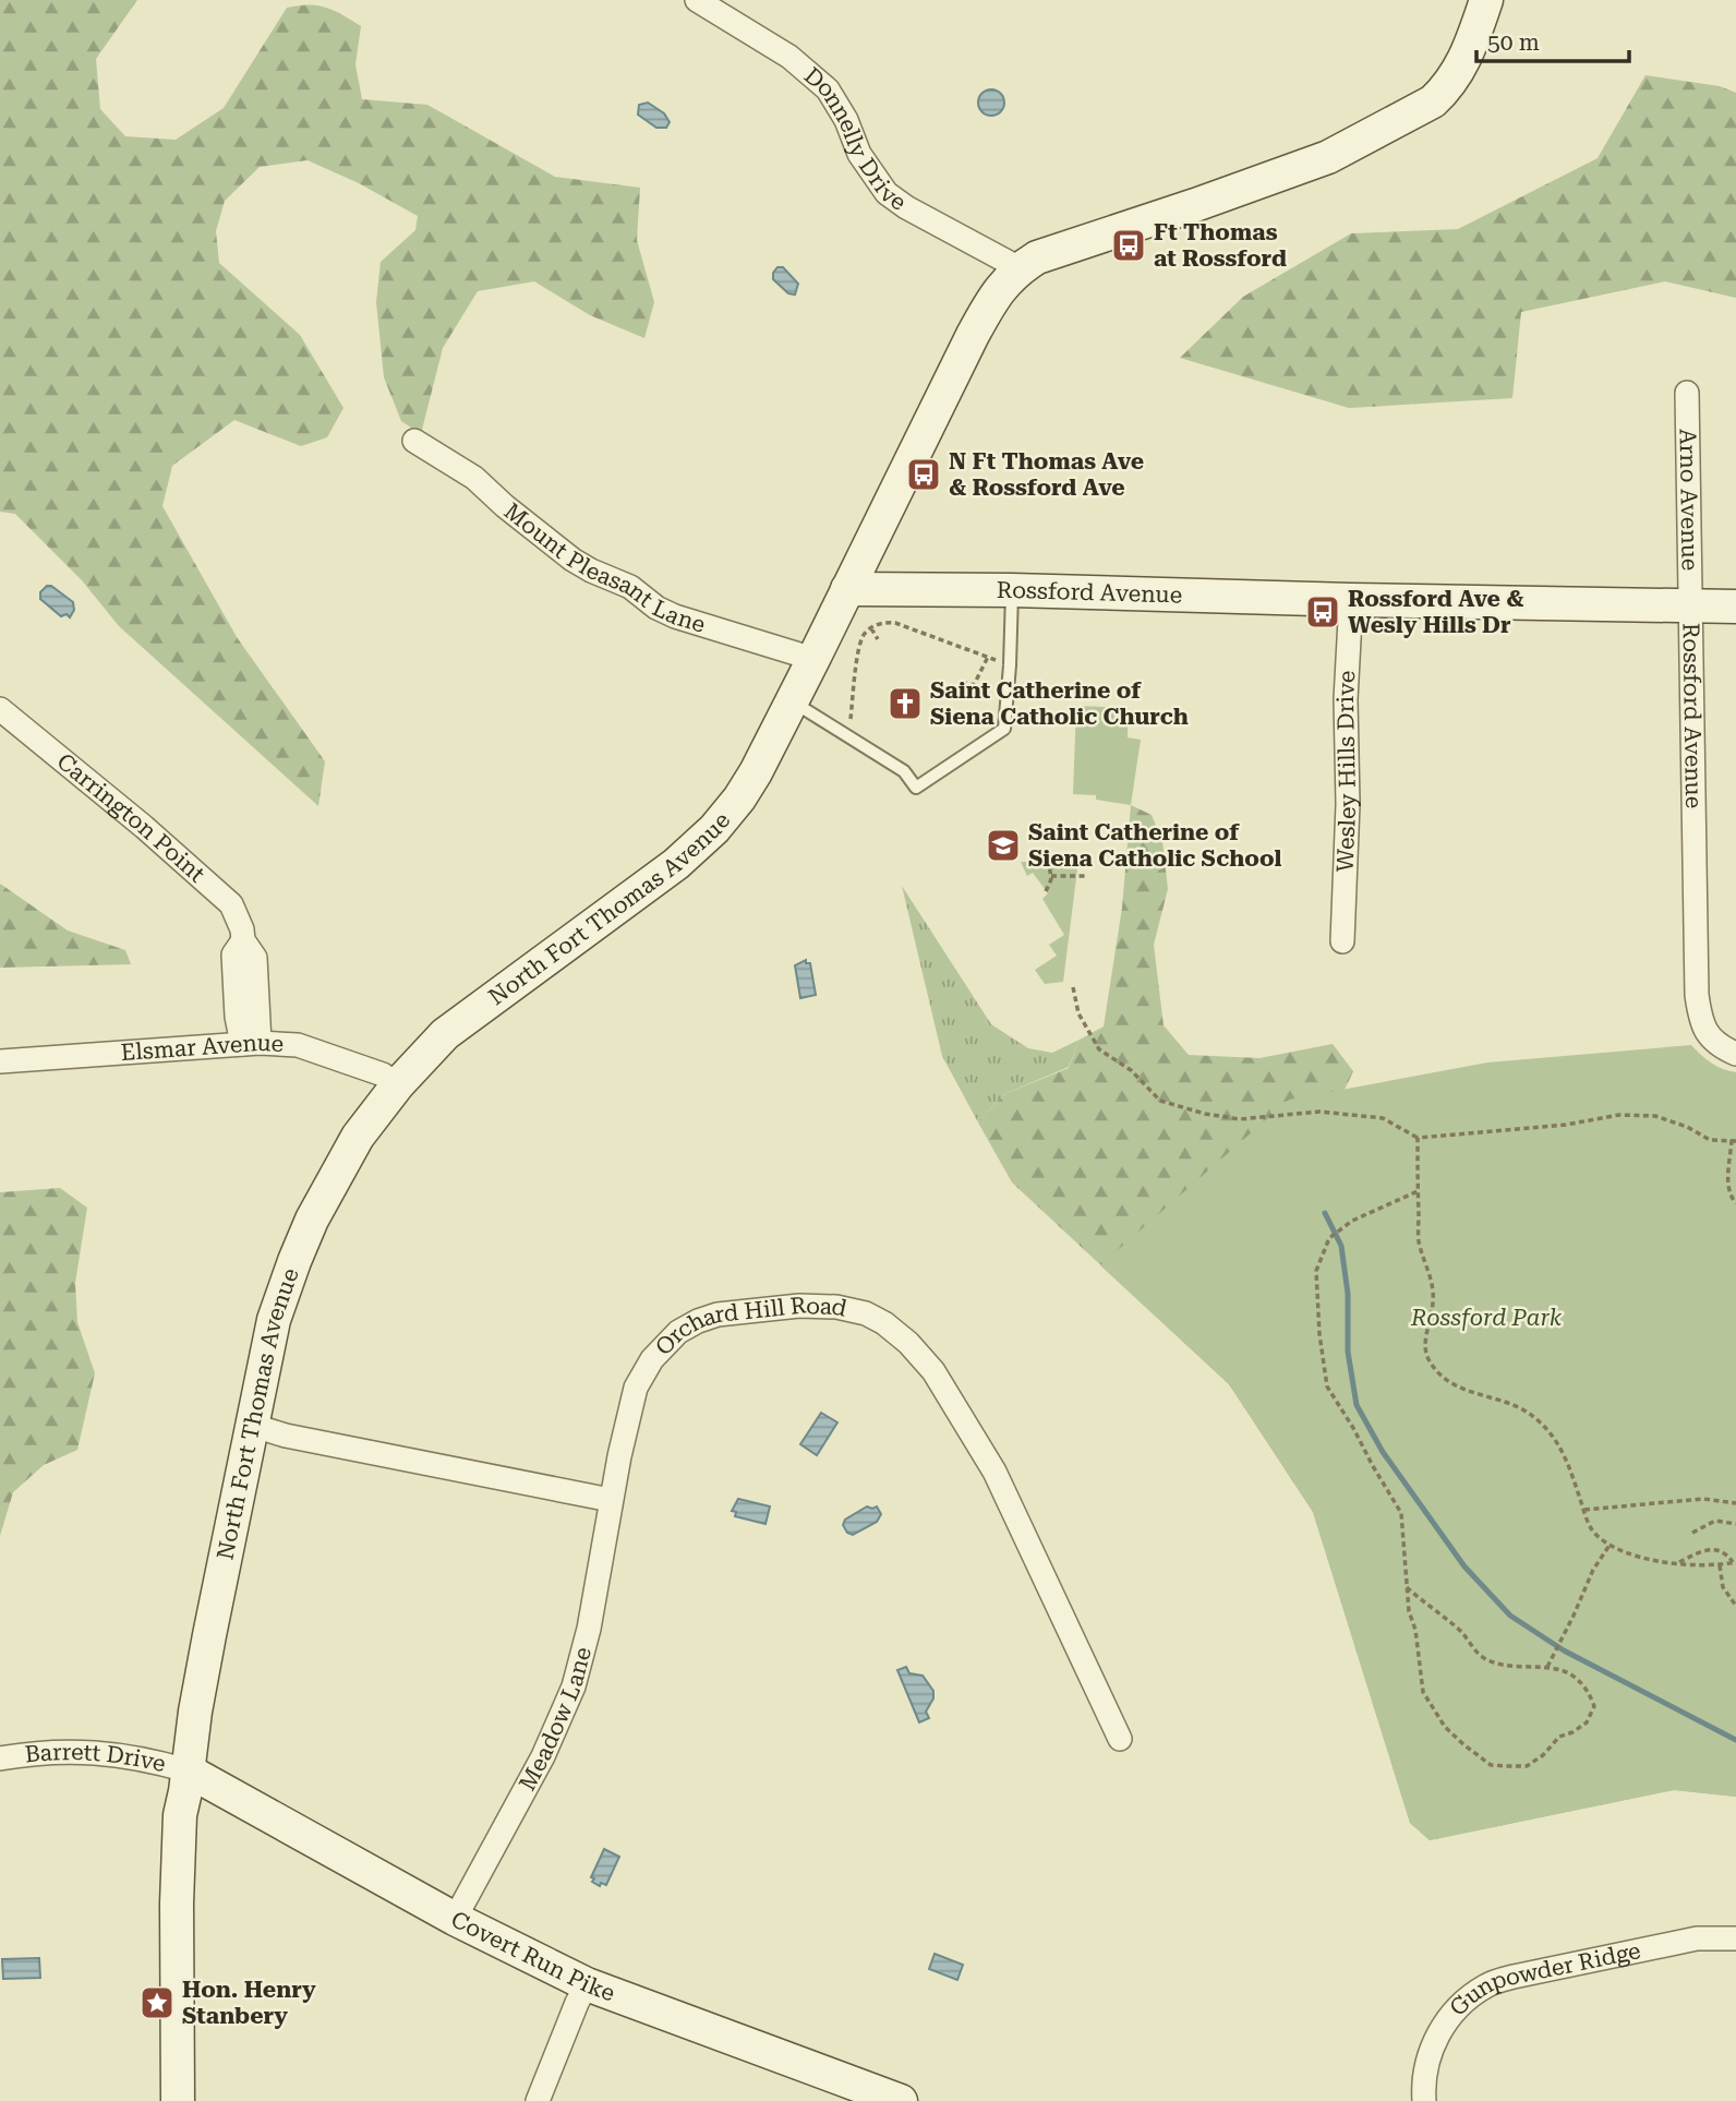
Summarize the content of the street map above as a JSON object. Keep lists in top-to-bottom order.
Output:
{
  "streets": {
    "street": [
      "Donnelly Drive",
      "Arno Avenue",
      "Mount Pleasant Lane",
      "Rossford Avenue",
      "Wesley Hills Drive",
      "Carrington Point",
      "North Fort Thomas Avenue",
      "Elsmar Avenue",
      "Orchard Hill Road",
      "Meadow Lane",
      "Barrett Drive",
      "Covert Run Pike",
      "Gunpowder Ridge"
    ]
  },
  "crossings": [
    ["Donnelly Drive", "North Fort Thomas Avenue"],
    ["Arno Avenue", "Rossford Avenue"],
    ["Mount Pleasant Lane", "North Fort Thomas Avenue"],
    ["Rossford Avenue", "Wesley Hills Drive"],
    ["Rossford Avenue", "North Fort Thomas Avenue"],
    ["Carrington Point", "Elsmar Avenue"],
    ["North Fort Thomas Avenue", "Elsmar Avenue"],
    ["North Fort Thomas Avenue", "Barrett Drive"],
    ["North Fort Thomas Avenue", "Covert Run Pike"],
    ["Orchard Hill Road", "Meadow Lane"],
    ["Meadow Lane", "Covert Run Pike"],
    ["Barrett Drive", "Covert Run Pike"]
  ],
  "parks": ["Rossford Park"],
  "places": {
    "bus stop": ["Ft Thomas at Rossford", "N Ft Thomas Ave & Rossford Ave", "Rossford Ave & Wesly Hills Dr"],
    "church": ["Saint Catherine of Siena Catholic Church"],
    "school or university": ["Saint Catherine of Siena Catholic School"],
    "place": ["Hon. Henry Stanbery"]
  },
  "scale_bar": "50 m"
}
